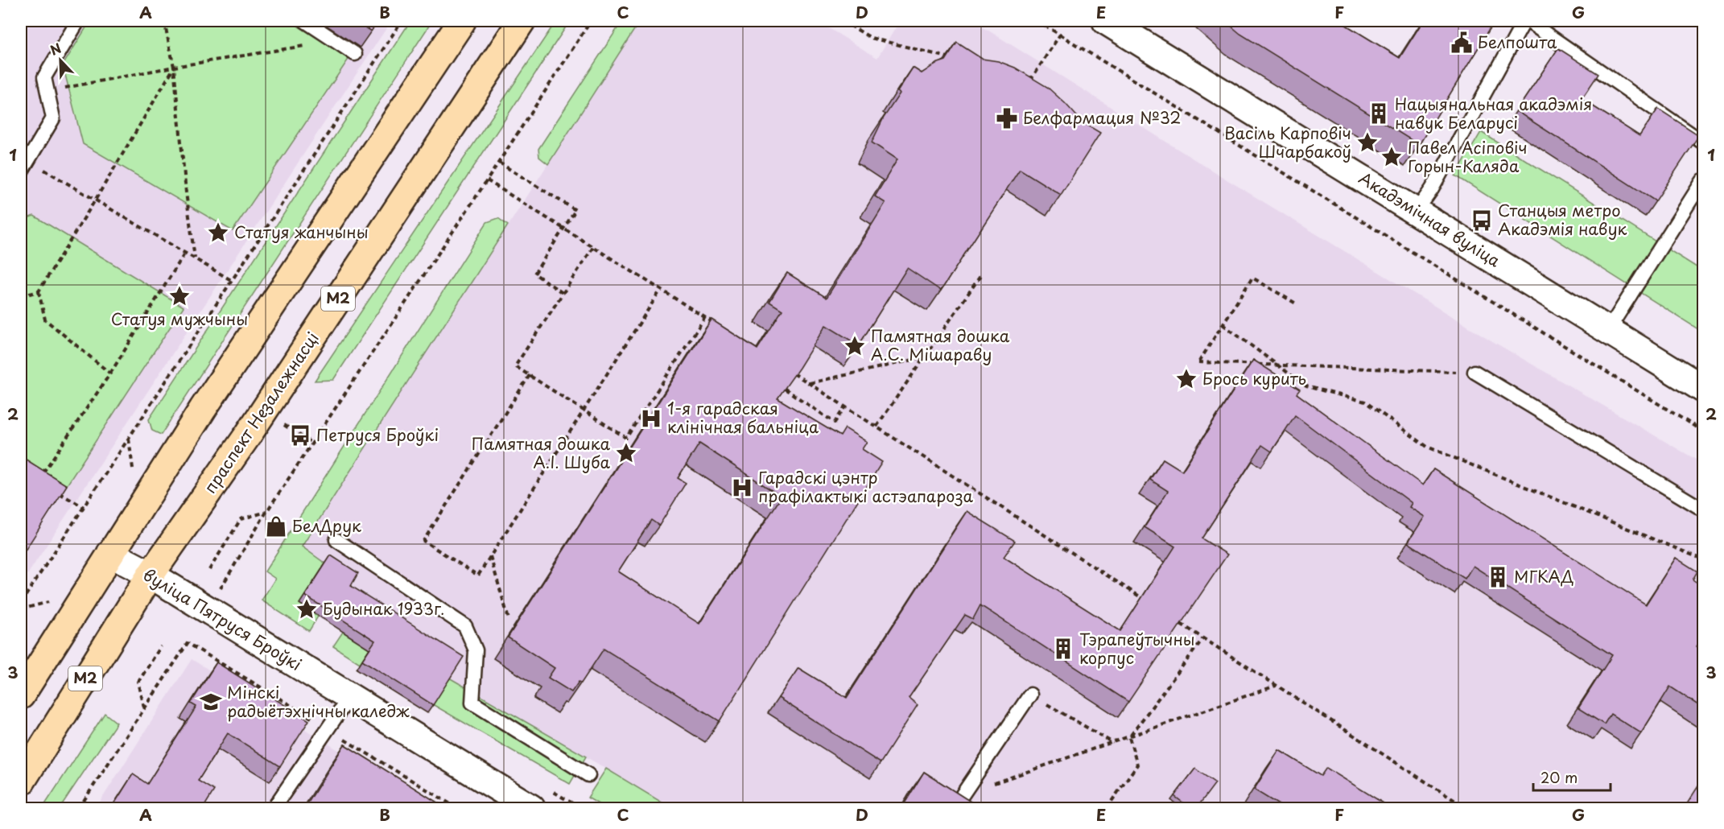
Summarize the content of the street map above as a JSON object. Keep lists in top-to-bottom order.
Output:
{
  "streets": {
    "main road": ["М2", "праспект Незалежнасці"],
    "street": ["Акадэмічная вуліца", "вуліца Пятруся Броўкі"]
  },
  "crossings": [
    ["праспект Незалежнасці", "вуліца Пятруся Броўкі"]
  ],
  "places": {
    "public building": ["Белпошта"],
    "building": ["Нацыянальная акадэмія навук Беларусі", "МГКАД", "Тэрапеўтычны корпус"],
    "pharmacy": ["Белфармация №32"],
    "place": [
      "Васіль Карповіч Шчарбакоў",
      "Павел Асіповіч Горын-Каляда",
      "Статуя жанчыны",
      "Статуя мужчыны",
      "Памятная дошка А.С. Мішараву",
      "Брось курить",
      "Памятная дошка А.І. Шуба",
      "Будынак 1933г."
    ],
    "bus stop": ["Станцыя метро Акадэмія навук", "Петруся Броўкі"],
    "hospital": ["1-я гарадская клінічная бальніца", "Гарадскі цэнтр прафілактыкі астэапароза"],
    "shop": ["БелДрук"],
    "school or university": ["Мінскі радыётэхнічны каледж"]
  },
  "scale_bar": "20 m",
  "north": "top left",
  "grid": {
    "columns": [
      "A",
      "B",
      "C",
      "D",
      "E",
      "F",
      "G"
    ],
    "rows": ["1", "2", "3"]
  }
}
